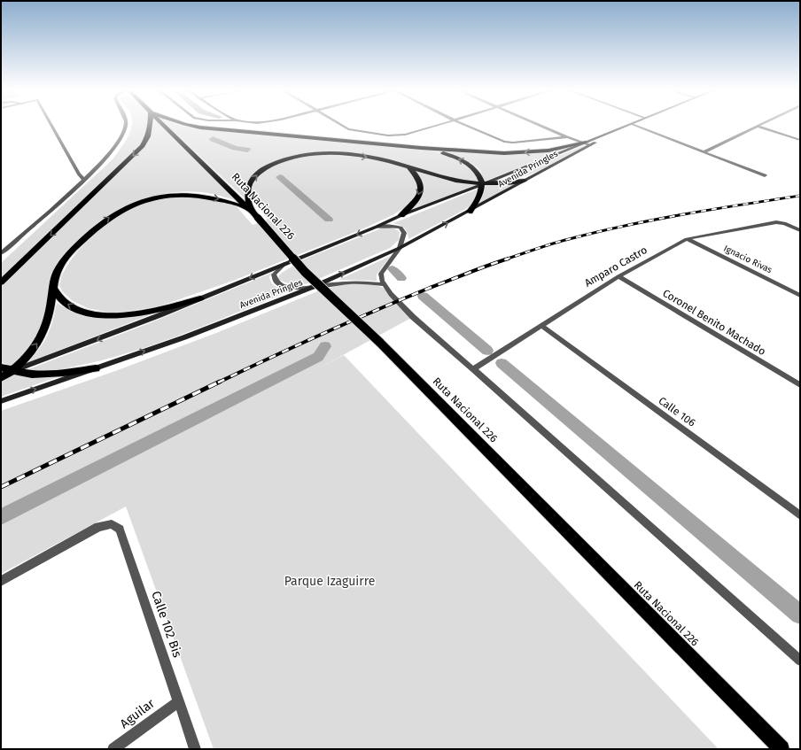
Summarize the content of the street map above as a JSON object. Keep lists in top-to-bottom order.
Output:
{
  "streets": {
    "highway": ["Ruta Nacional 226"],
    "main road": ["Avenida Pringles"],
    "street": [
      "Ignacio Rivas",
      "Amparo Castro",
      "Coronel Benito Machado",
      "Calle 106",
      "Calle 102 Bis",
      "Aguilar"
    ]
  },
  "crossings": [
    ["Ignacio Rivas", "Amparo Castro"],
    ["Amparo Castro", "Coronel Benito Machado"],
    ["Amparo Castro", "Calle 106"],
    ["Calle 102 Bis", "Aguilar"]
  ],
  "parks": ["Parque Izaguirre"]
}
